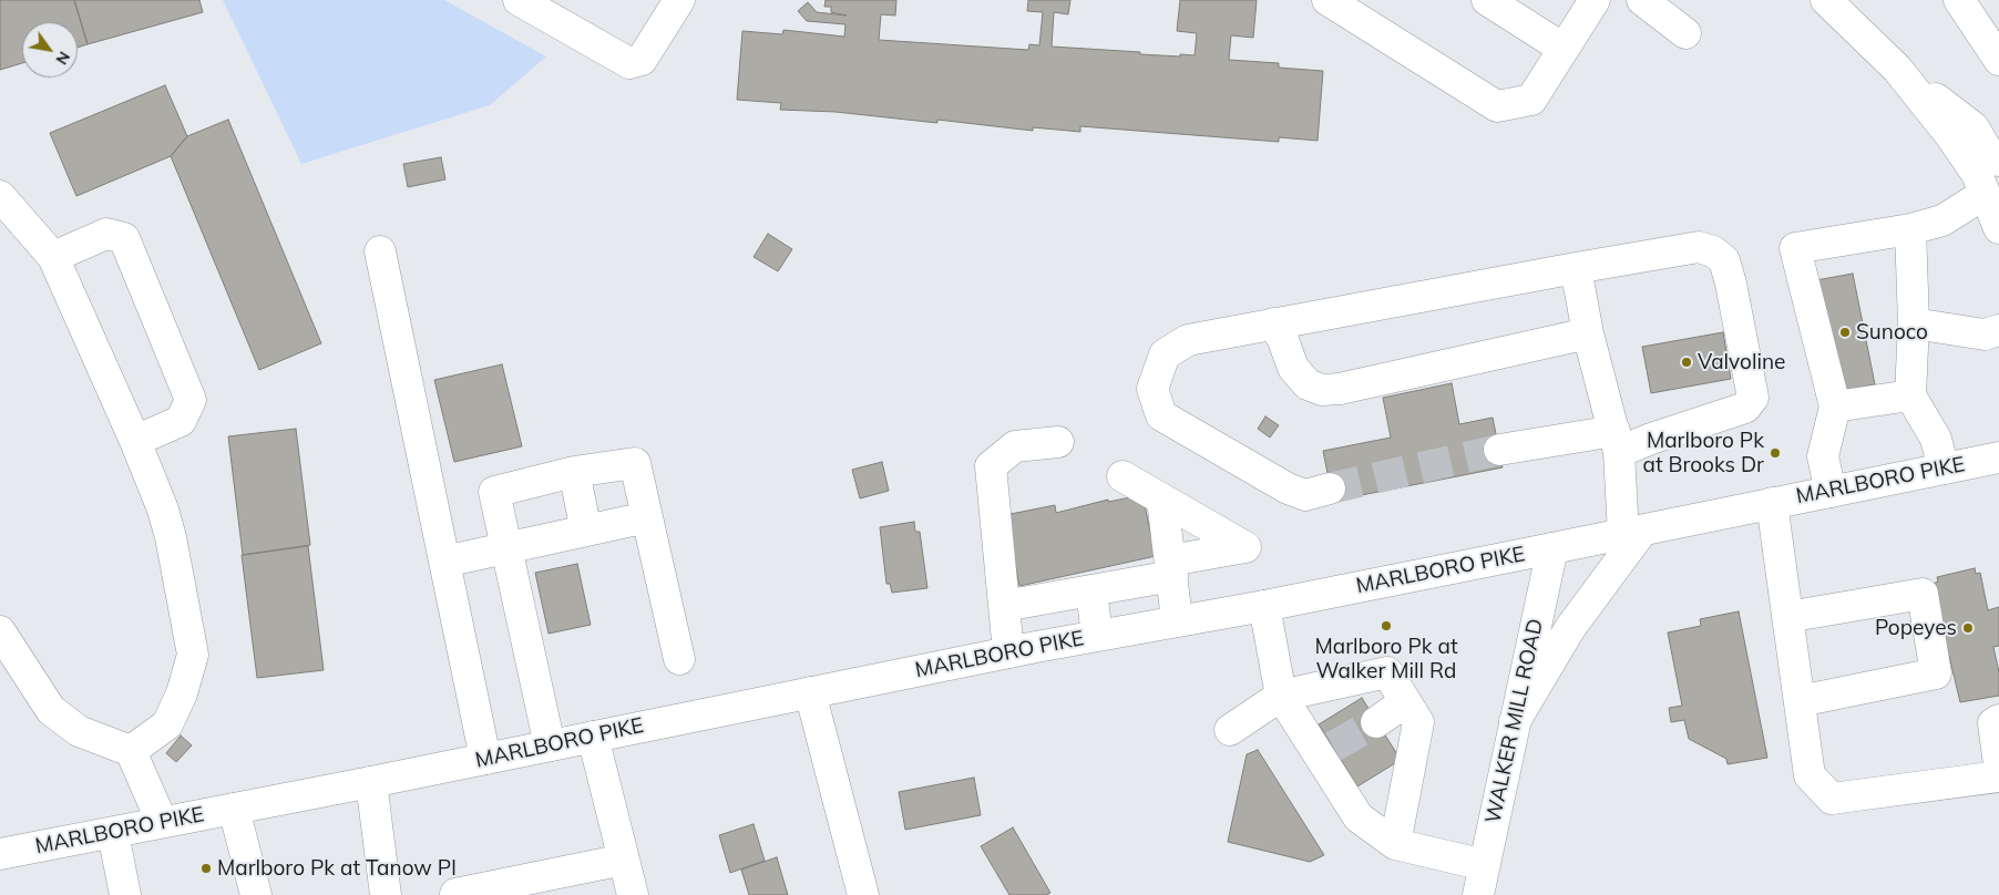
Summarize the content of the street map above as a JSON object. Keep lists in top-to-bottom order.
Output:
{
  "streets": {
    "main road": ["MARLBORO PIKE", "WALKER MILL ROAD"]
  },
  "crossings": [
    ["MARLBORO PIKE", "WALKER MILL ROAD"]
  ],
  "places": [
    "Sunoco",
    "Valvoline",
    "Marlboro Pk at Brooks Dr",
    "Marlboro Pk at Walker Mill Rd",
    "Popeyes",
    "Marlboro Pk at Tanow Pl"
  ],
  "north": "bottom right"
}
